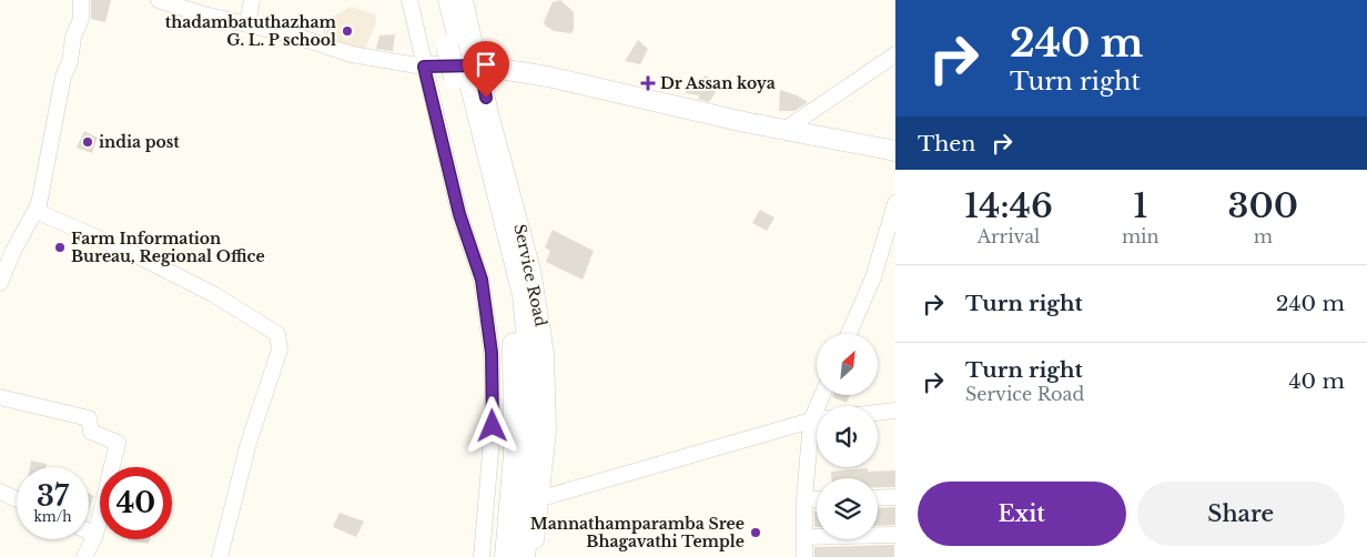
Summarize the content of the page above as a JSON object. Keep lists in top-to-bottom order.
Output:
{
  "streets": {
    "street": ["Service Road"]
  },
  "places": {
    "other": [
      "thadambatuthazham G. L. P school",
      "india post",
      "Farm Information Bureau, Regional Office",
      "Mannathamparamba Sree Bhagavathi Temple"
    ],
    "health": ["Dr Assan koya"]
  },
  "north": "top right",
  "page": {
    "turn": ["240 m", "Turn right"],
    "then": "Then",
    "eta": [
      "14:46",
      "Arrival",
      "1",
      "min",
      "300",
      "m"
    ],
    "list": [
      {
        "name": "Turn right",
        "value": "240 m"
      },
      {
        "name": "Turn right",
        "note": "Service Road",
        "value": "40 m"
      }
    ],
    "speed": "37 km/h",
    "limit": "40",
    "buttons": ["Exit", "Share"]
  }
}
